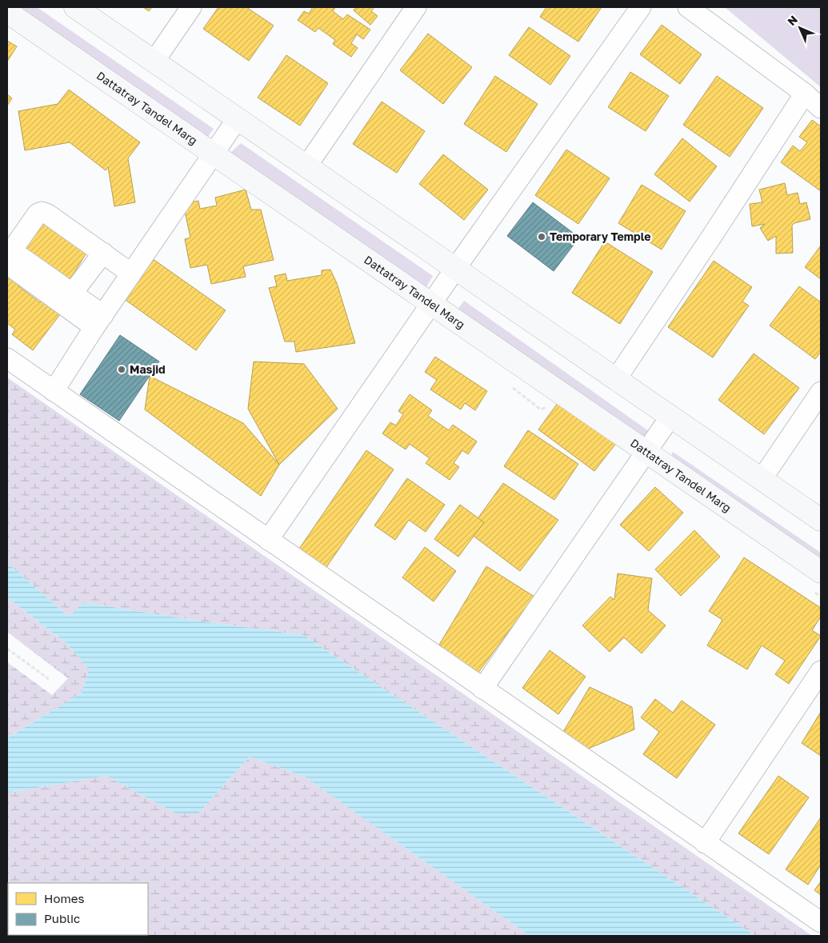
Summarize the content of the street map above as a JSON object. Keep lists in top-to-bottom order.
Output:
{
  "streets": {
    "main road": ["Dattatray Tandel Marg"]
  },
  "places": ["Temporary Temple", "Masjid"],
  "legend": ["Homes", "Public"],
  "north": "top left"
}
